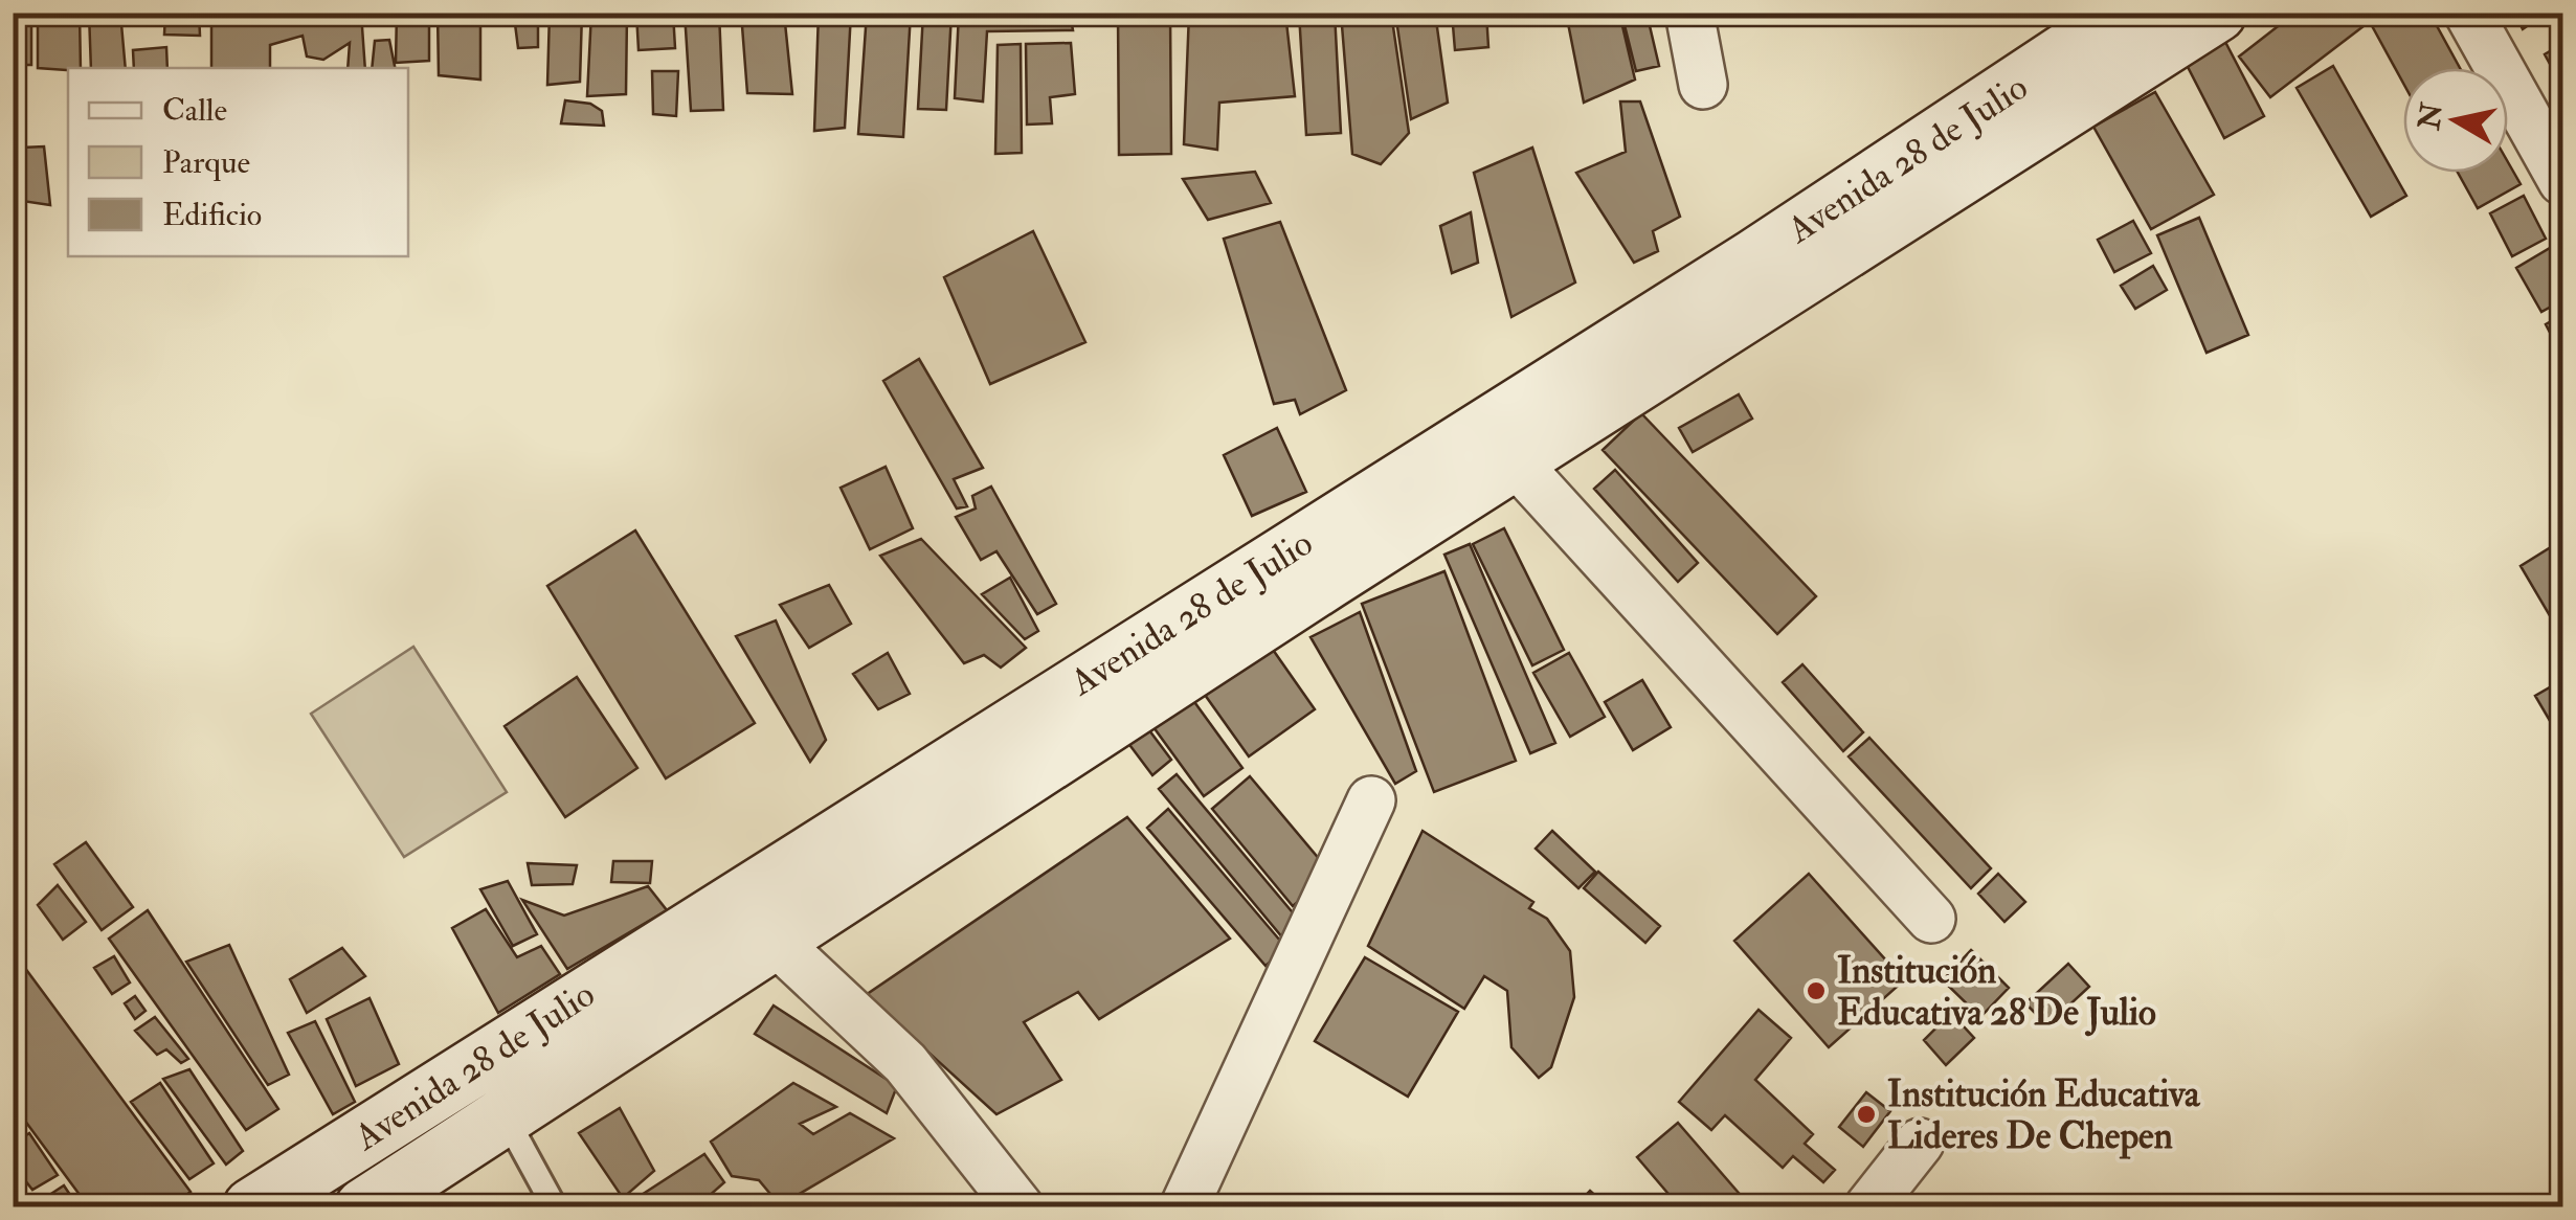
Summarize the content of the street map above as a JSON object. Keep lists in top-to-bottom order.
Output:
{
  "streets": {
    "street": ["Avenida 28 de Julio"]
  },
  "places": ["Institución Educativa 28 De Julio", "Institución Educativa Lideres De Chepen"],
  "legend": ["Calle", "Parque", "Edificio"],
  "north": "left"
}
